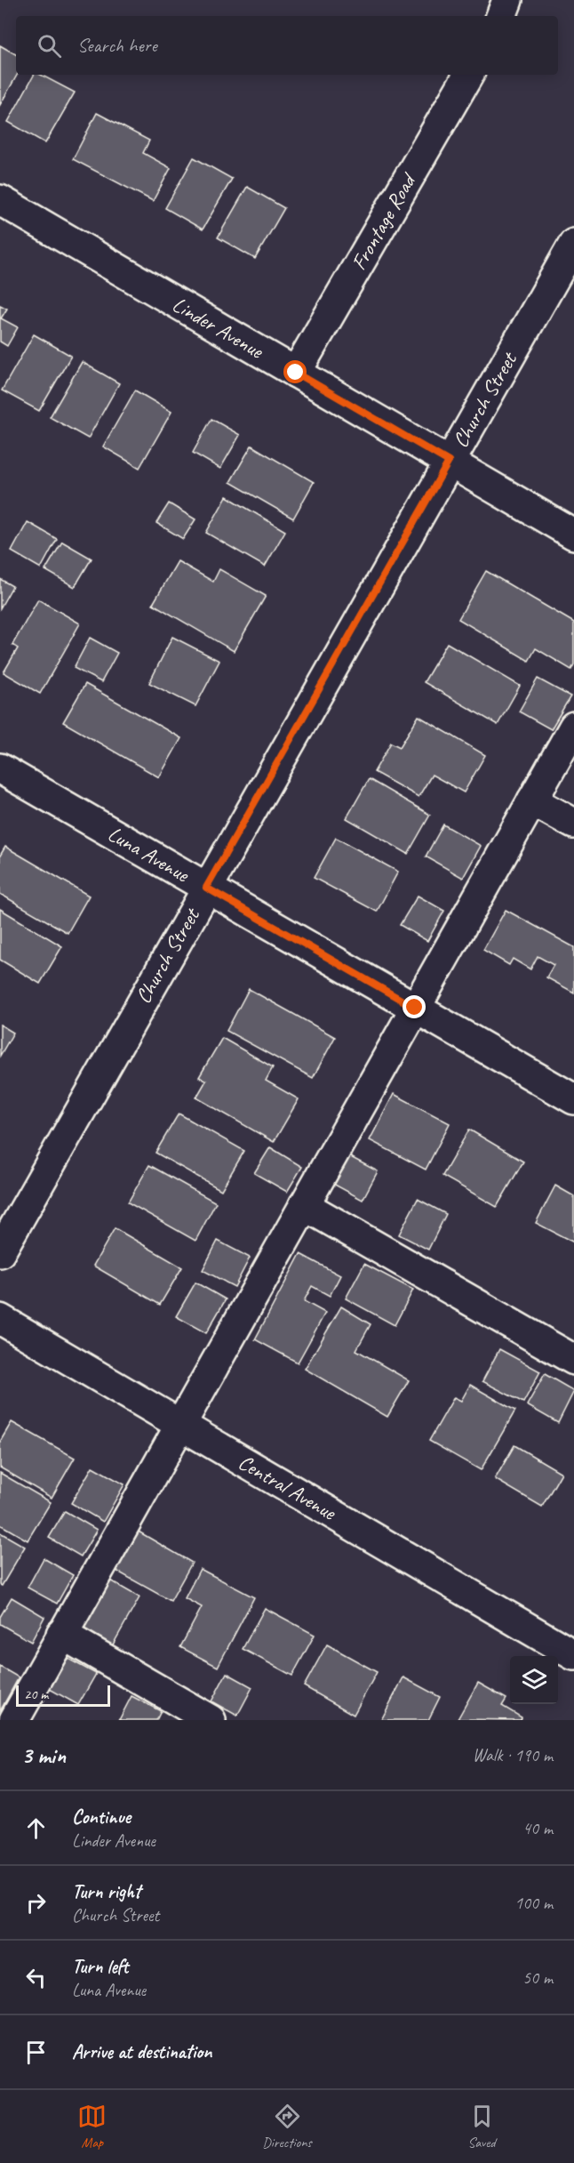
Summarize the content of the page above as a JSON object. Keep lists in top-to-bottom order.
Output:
{
  "streets": {
    "street": [
      "Frontage Road",
      "Linder Avenue",
      "Church Street",
      "Luna Avenue",
      "Central Avenue"
    ]
  },
  "crossings": [
    ["Frontage Road", "Linder Avenue"],
    ["Linder Avenue", "Church Street"],
    ["Church Street", "Luna Avenue"]
  ],
  "scale_bar": "20 m",
  "page": {
    "search": "Search here",
    "scale": "20 m",
    "heading": ["3 min", "Walk · 190 m"],
    "list": [
      ["Continue", "Linder Avenue", "40 m"],
      ["Turn right", "Church Street", "100 m"],
      ["Turn left", "Luna Avenue", "50 m"],
      "Arrive at destination"
    ],
    "nav": ["Map", "Directions", "Saved"]
  }
}
